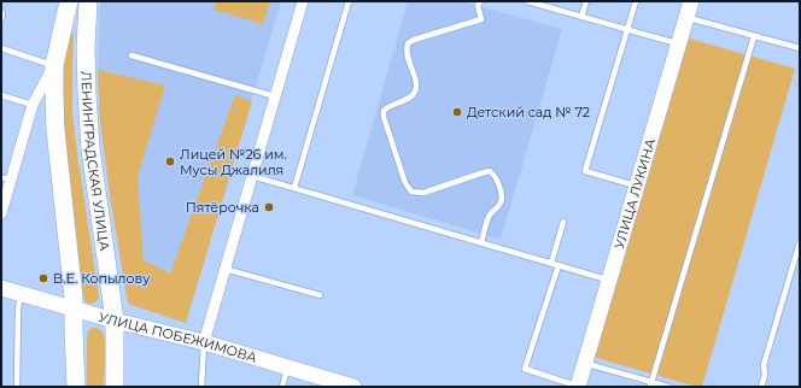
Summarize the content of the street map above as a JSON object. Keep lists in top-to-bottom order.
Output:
{
  "streets": {
    "main road": ["ЛЕНИНГРАДСКАЯ УЛИЦА"],
    "street": ["УЛИЦА ЛУКИНА", "УЛИЦА ПОБЕЖИМОВА"]
  },
  "crossings": [
    ["ЛЕНИНГРАДСКАЯ УЛИЦА", "УЛИЦА ПОБЕЖИМОВА"]
  ],
  "places": [
    "Детский сад № 72",
    "Лицей №26 им. Мусы Джалиля",
    "Пятёрочка",
    "В.Е. Копылову"
  ]
}
